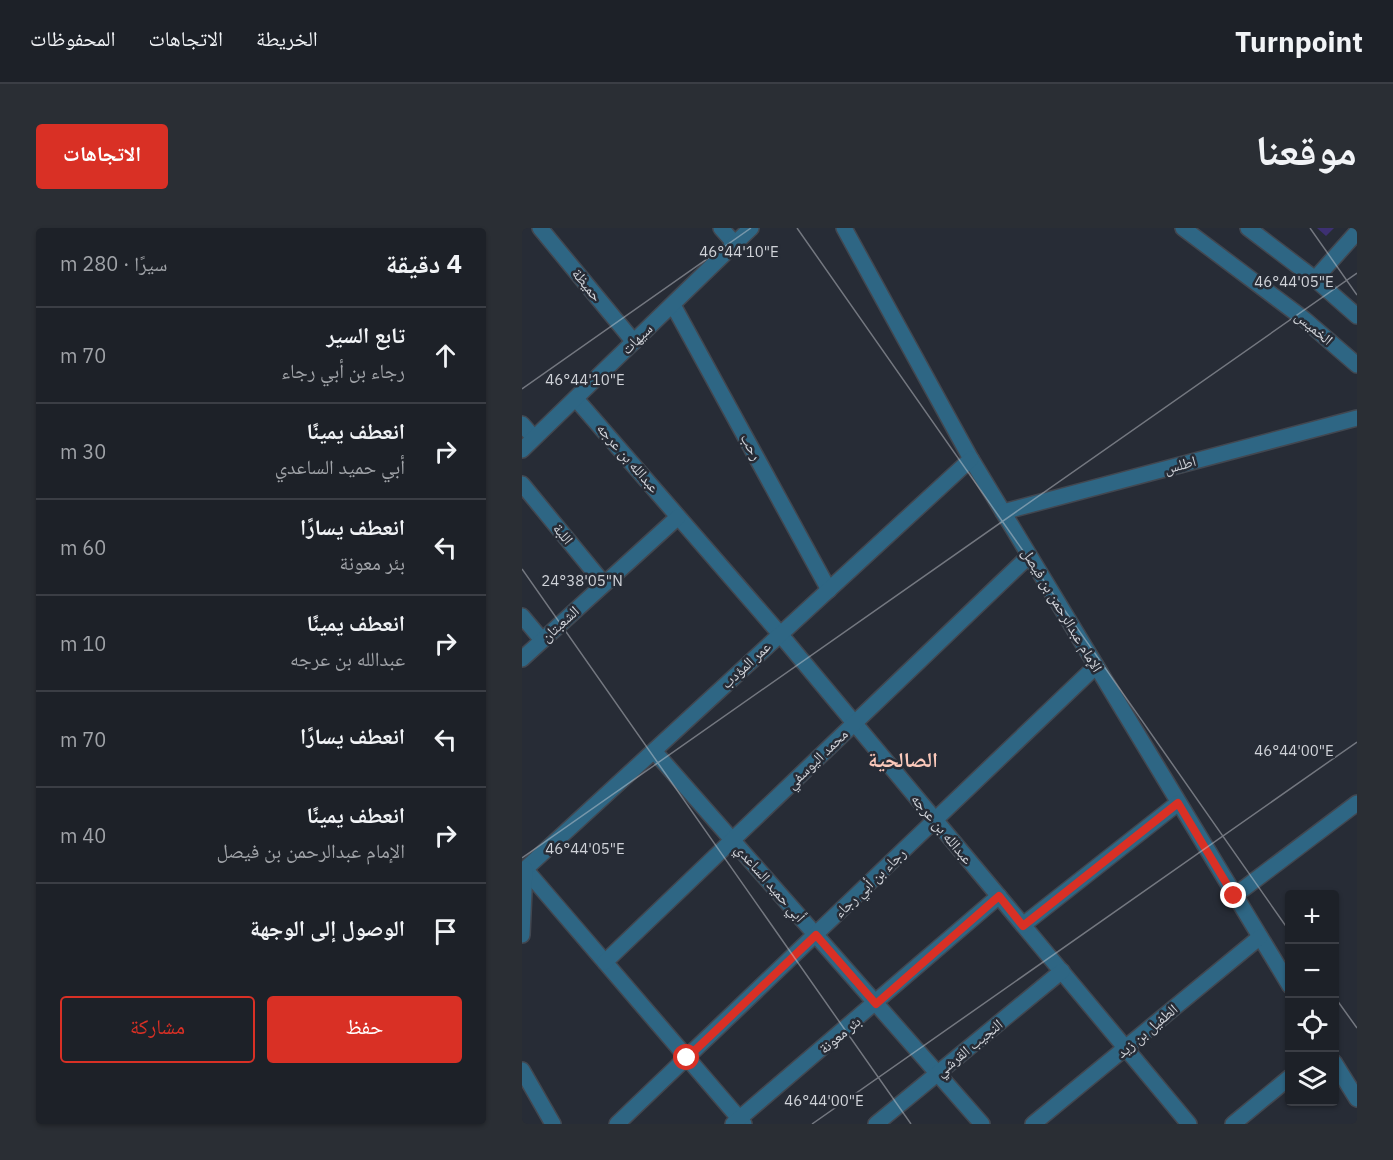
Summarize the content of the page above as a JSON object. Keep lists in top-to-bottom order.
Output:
{
  "streets": {
    "street": [
      "حميظة",
      "الخميس",
      "سيهات",
      "رحب",
      "عبدالله بن عرجه",
      "اطلس",
      "اللبة",
      "الإمام عبدالرحمن بن فيصل",
      "الشعبتان",
      "عمر المؤدب",
      "محمد اليوسفي",
      "أبي حميد الساعدي",
      "رجاء بن أبي رجاء",
      "الطفيل بن زيد",
      "بئر معونة",
      "النجيب القرشي"
    ]
  },
  "crossings": [
    ["حميظة", "سيهات"],
    ["سيهات", "رحب"],
    ["سيهات", "عبدالله بن عرجه"],
    ["رحب", "عمر المؤدب"],
    ["عبدالله بن عرجه", "الشعبتان"],
    ["عبدالله بن عرجه", "عمر المؤدب"],
    ["عبدالله بن عرجه", "محمد اليوسفي"],
    ["عبدالله بن عرجه", "رجاء بن أبي رجاء"],
    ["عبدالله بن عرجه", "الطفيل بن زيد"],
    ["عبدالله بن عرجه", "بئر معونة"],
    ["عبدالله بن عرجه", "النجيب القرشي"],
    ["اطلس", "الإمام عبدالرحمن بن فيصل"],
    ["اللبة", "الشعبتان"],
    ["الإمام عبدالرحمن بن فيصل", "عمر المؤدب"],
    ["الإمام عبدالرحمن بن فيصل", "محمد اليوسفي"],
    ["الإمام عبدالرحمن بن فيصل", "رجاء بن أبي رجاء"],
    ["الإمام عبدالرحمن بن فيصل", "الطفيل بن زيد"],
    ["عمر المؤدب", "أبي حميد الساعدي"],
    ["محمد اليوسفي", "أبي حميد الساعدي"],
    ["أبي حميد الساعدي", "رجاء بن أبي رجاء"],
    ["أبي حميد الساعدي", "بئر معونة"],
    ["أبي حميد الساعدي", "النجيب القرشي"]
  ],
  "districts": ["الصالحية"],
  "page": {
    "header": "Turnpoint",
    "nav": ["الخريطة", "الاتجاهات", "المحفوظات"],
    "title": "موقعنا",
    "buttons": [
      "الاتجاهات",
      ["حفظ", "مشاركة"]
    ],
    "heading": ["4 دقيقة", "سيرًا · 280 m"],
    "list": [
      ["تابع السير", "رجاء بن أبي رجاء", "70 m"],
      ["انعطف يمينًا", "أبي حميد الساعدي", "30 m"],
      ["انعطف يسارًا", "بئر معونة", "60 m"],
      ["انعطف يمينًا", "عبدالله بن عرجه", "10 m"],
      ["انعطف يسارًا", "70 m"],
      ["انعطف يمينًا", "الإمام عبدالرحمن بن فيصل", "40 m"],
      "الوصول إلى الوجهة"
    ],
    "map_buttons": ["+", "−"]
  },
  "coordinates": [
    "46°44'10\"E",
    "46°44'05\"E",
    "24°38'05\"N",
    "46°44'00\"E"
  ]
}
